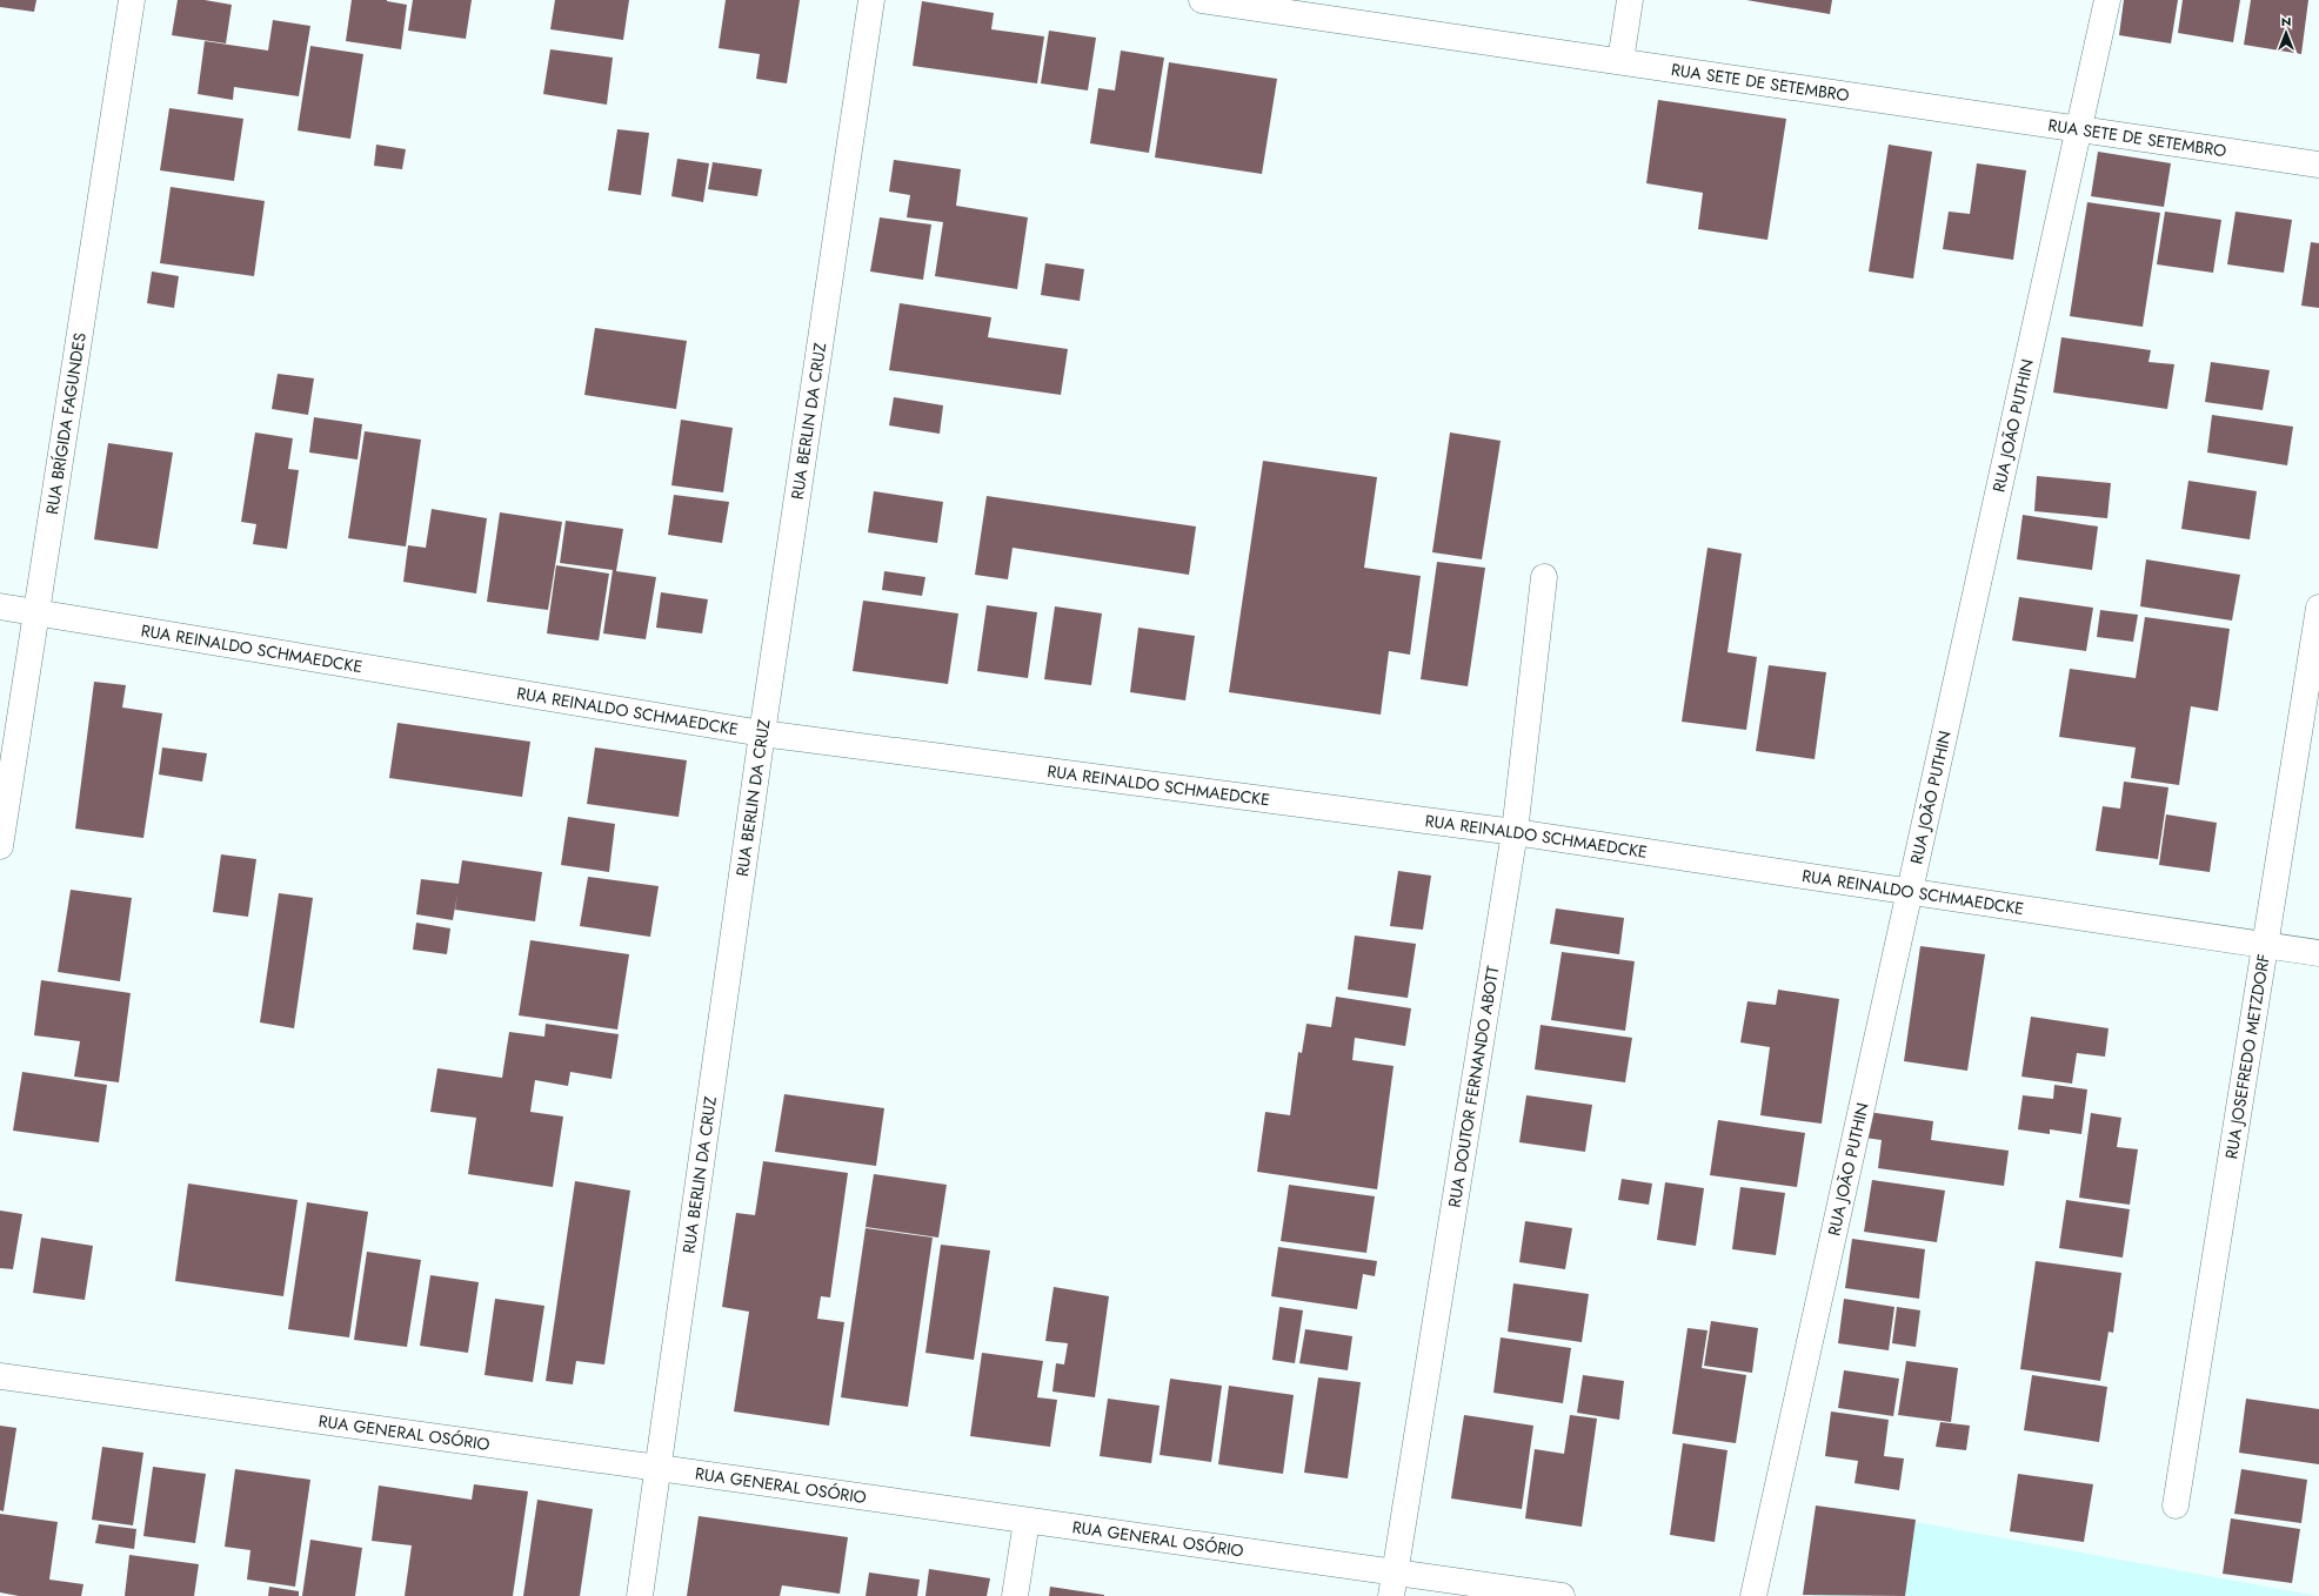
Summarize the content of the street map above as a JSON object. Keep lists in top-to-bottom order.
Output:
{
  "streets": {
    "street": [
      "RUA SETE DE SETEMBRO",
      "RUA BERLIN DA CRUZ",
      "RUA BRÍGIDA FAGUNDES",
      "RUA JOÃO PUTHIN",
      "RUA REINALDO SCHMAEDCKE",
      "RUA JOSEFREDO METZDORF",
      "RUA DOUTOR FERNANDO ABOTT",
      "RUA GENERAL OSÓRIO"
    ]
  },
  "crossings": [
    ["RUA SETE DE SETEMBRO", "RUA JOÃO PUTHIN"],
    ["RUA BERLIN DA CRUZ", "RUA REINALDO SCHMAEDCKE"],
    ["RUA BERLIN DA CRUZ", "RUA GENERAL OSÓRIO"],
    ["RUA BRÍGIDA FAGUNDES", "RUA REINALDO SCHMAEDCKE"],
    ["RUA JOÃO PUTHIN", "RUA REINALDO SCHMAEDCKE"],
    ["RUA REINALDO SCHMAEDCKE", "RUA JOSEFREDO METZDORF"],
    ["RUA REINALDO SCHMAEDCKE", "RUA DOUTOR FERNANDO ABOTT"],
    ["RUA DOUTOR FERNANDO ABOTT", "RUA GENERAL OSÓRIO"]
  ],
  "north": "top"
}
